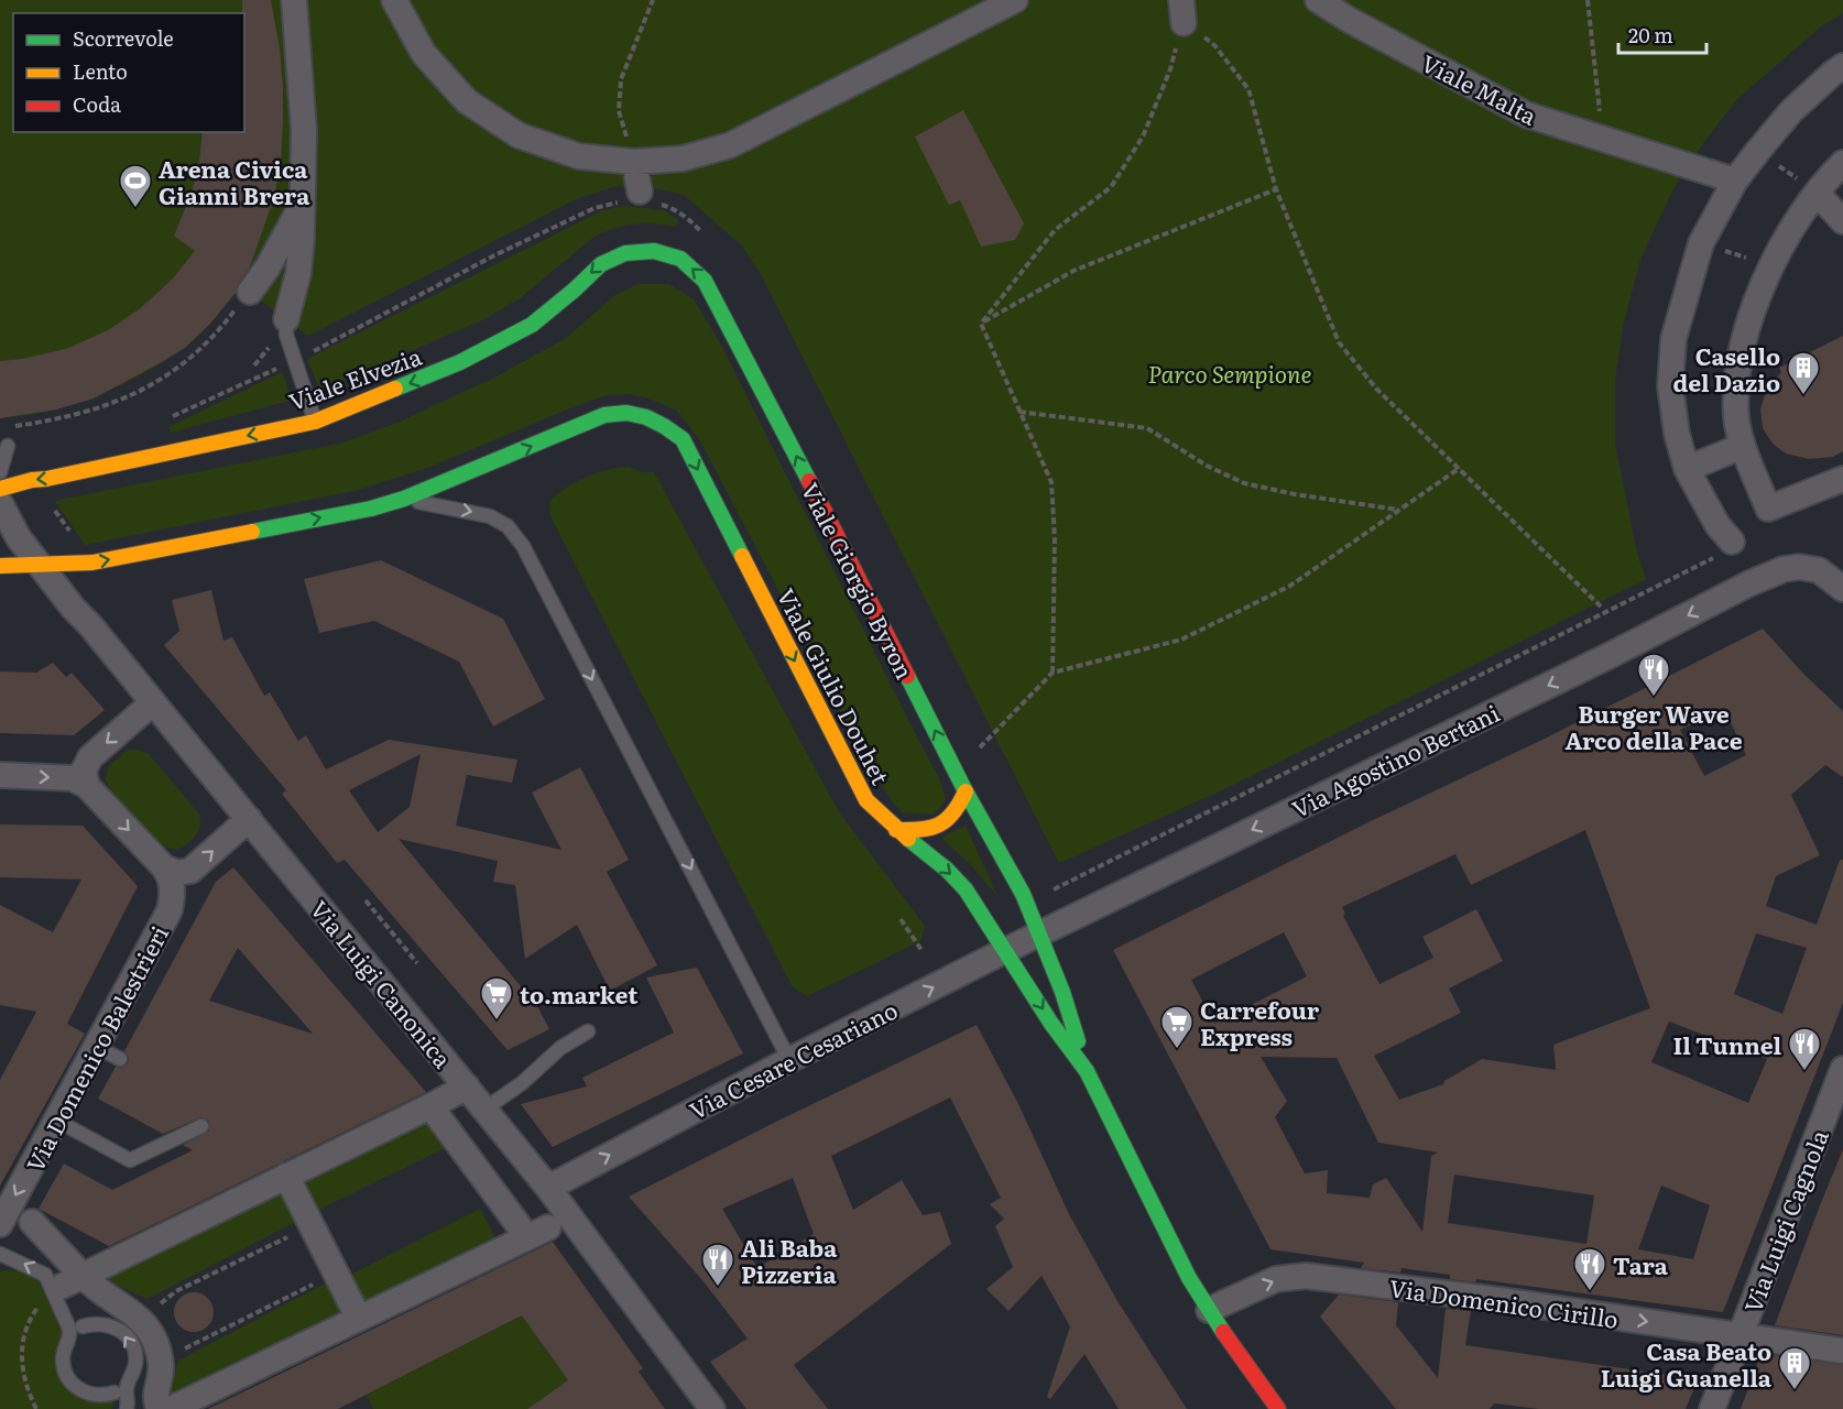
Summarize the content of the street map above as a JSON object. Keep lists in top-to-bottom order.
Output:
{
  "streets": {
    "main road": ["Viale Elvezia", "Viale Giorgio Byron", "Viale Giulio Douhet"],
    "street": [
      "Viale Malta",
      "Via Agostino Bertani",
      "Via Luigi Canonica",
      "Via Domenico Balestrieri",
      "Via Cesare Cesariano",
      "Via Luigi Cagnola",
      "Via Domenico Cirillo"
    ]
  },
  "crossings": [
    ["Viale Elvezia", "Viale Giorgio Byron"],
    ["Viale Giorgio Byron", "Viale Giulio Douhet"],
    ["Viale Giorgio Byron", "Via Agostino Bertani"],
    ["Viale Giorgio Byron", "Via Cesare Cesariano"],
    ["Viale Giulio Douhet", "Via Cesare Cesariano"],
    ["Via Agostino Bertani", "Via Cesare Cesariano"],
    ["Via Luigi Canonica", "Via Cesare Cesariano"],
    ["Via Luigi Cagnola", "Via Domenico Cirillo"]
  ],
  "one_way": [
    "Viale Giorgio Byron",
    "Viale Giulio Douhet",
    "Via Agostino Bertani",
    "Via Domenico Balestrieri",
    "Via Cesare Cesariano",
    "Via Domenico Cirillo"
  ],
  "parks": ["Parco Sempione"],
  "places": {
    "sports": ["Arena Civica Gianni Brera"],
    "building": ["Casello del Dazio", "Casa Beato Luigi Guanella"],
    "restaurant": [
      "Burger Wave Arco della Pace",
      "Il Tunnel",
      "Ali Baba Pizzeria",
      "Tara"
    ],
    "supermarket": ["to.market", "Carrefour Express"]
  },
  "legend": ["Scorrevole", "Lento", "Coda"],
  "scale_bar": "20 m"
}
